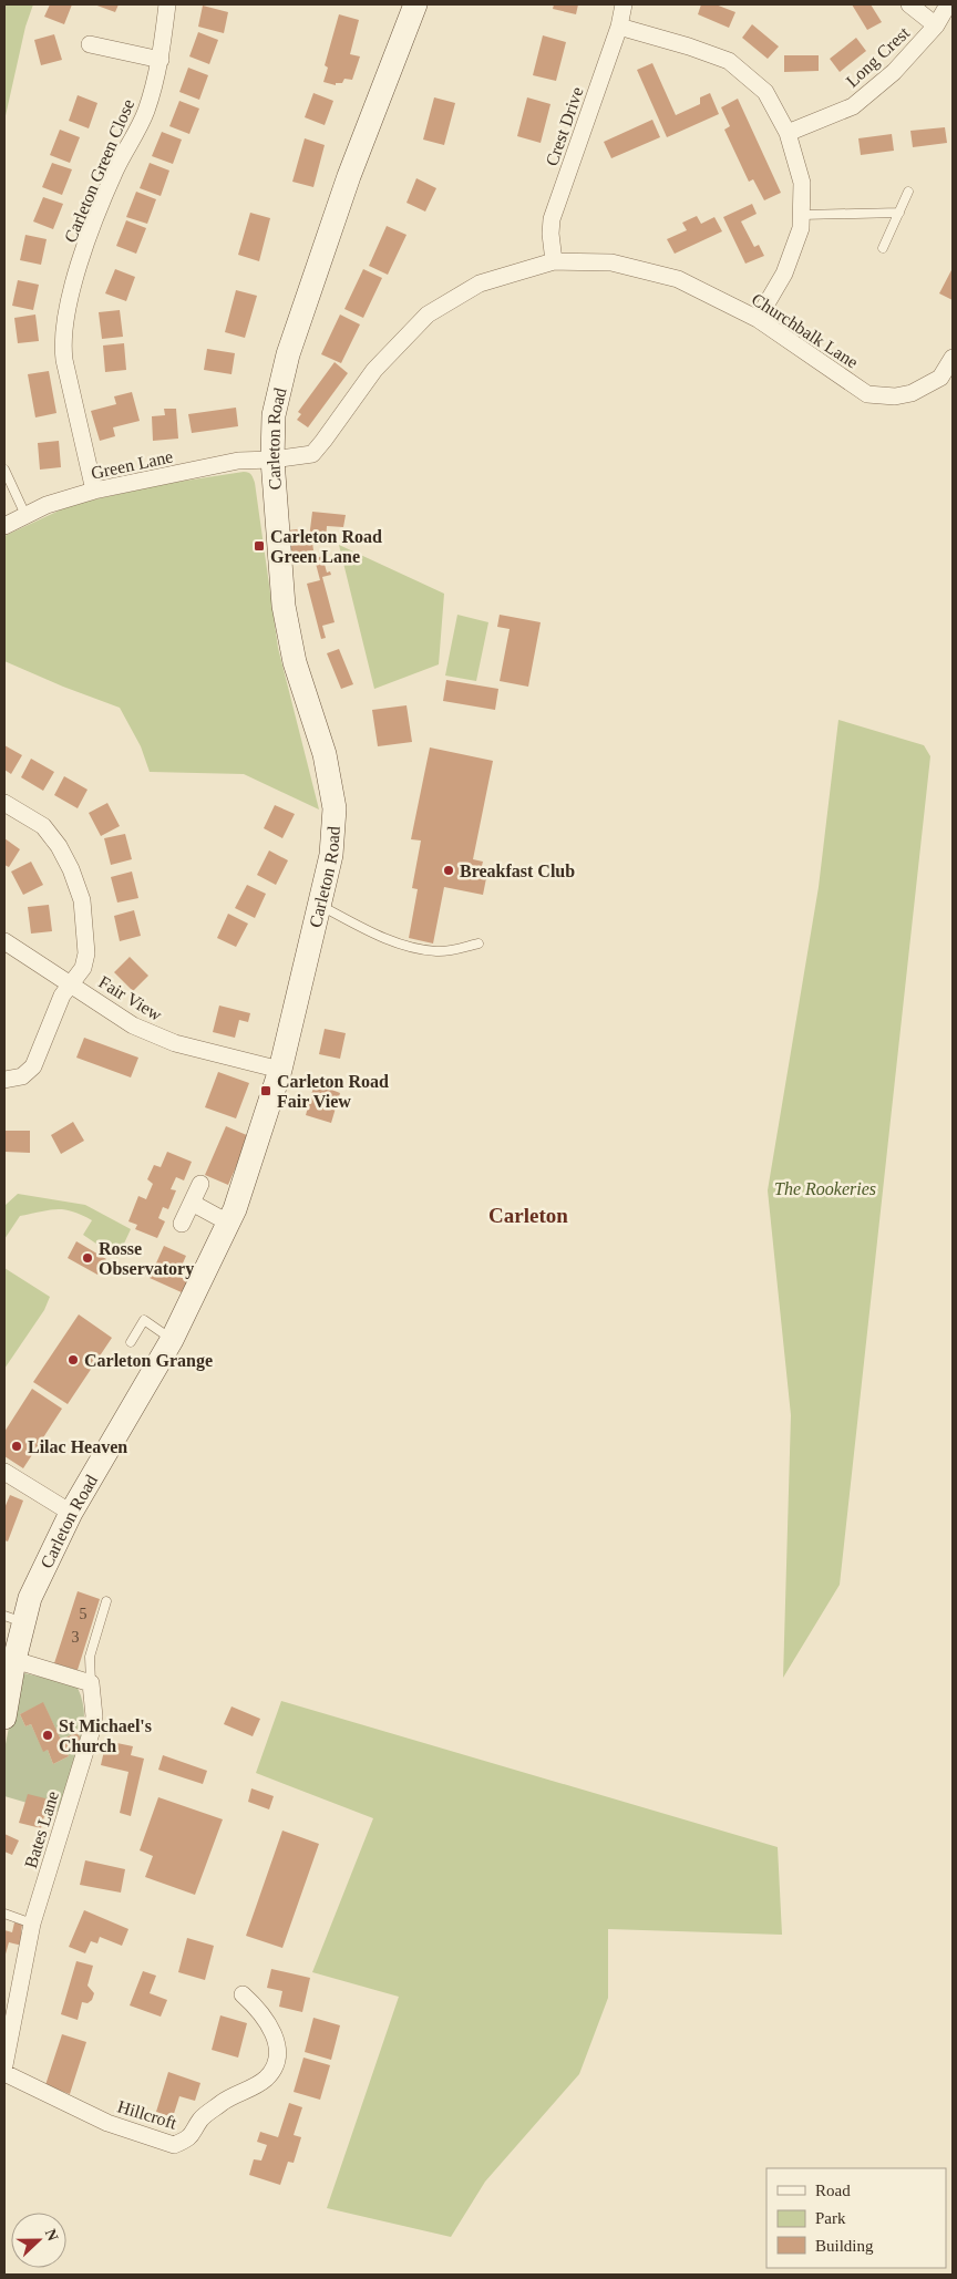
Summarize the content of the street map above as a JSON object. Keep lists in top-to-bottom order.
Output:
{
  "streets": {
    "street": [
      "Long Crest",
      "Crest Drive",
      "Carleton Green Close",
      "Churchbalk Lane",
      "Carleton Road",
      "Green Lane",
      "Fair View",
      "Bates Lane",
      "Hillcroft"
    ]
  },
  "crossings": [
    ["Crest Drive", "Churchbalk Lane"],
    ["Carleton Green Close", "Green Lane"],
    ["Churchbalk Lane", "Carleton Road"],
    ["Churchbalk Lane", "Green Lane"],
    ["Carleton Road", "Green Lane"],
    ["Carleton Road", "Fair View"]
  ],
  "districts": ["Carleton"],
  "parks": ["The Rookeries"],
  "places": {
    "transit": ["Carleton Road Green Lane", "Carleton Road Fair View"],
    "other": [
      "Breakfast Club",
      "Rosse Observatory",
      "Carleton Grange",
      "Lilac Heaven",
      "St Michael's Church"
    ]
  },
  "house_numbers": ["5", "3"],
  "legend": ["Road", "Park", "Building"],
  "north": "right"
}
